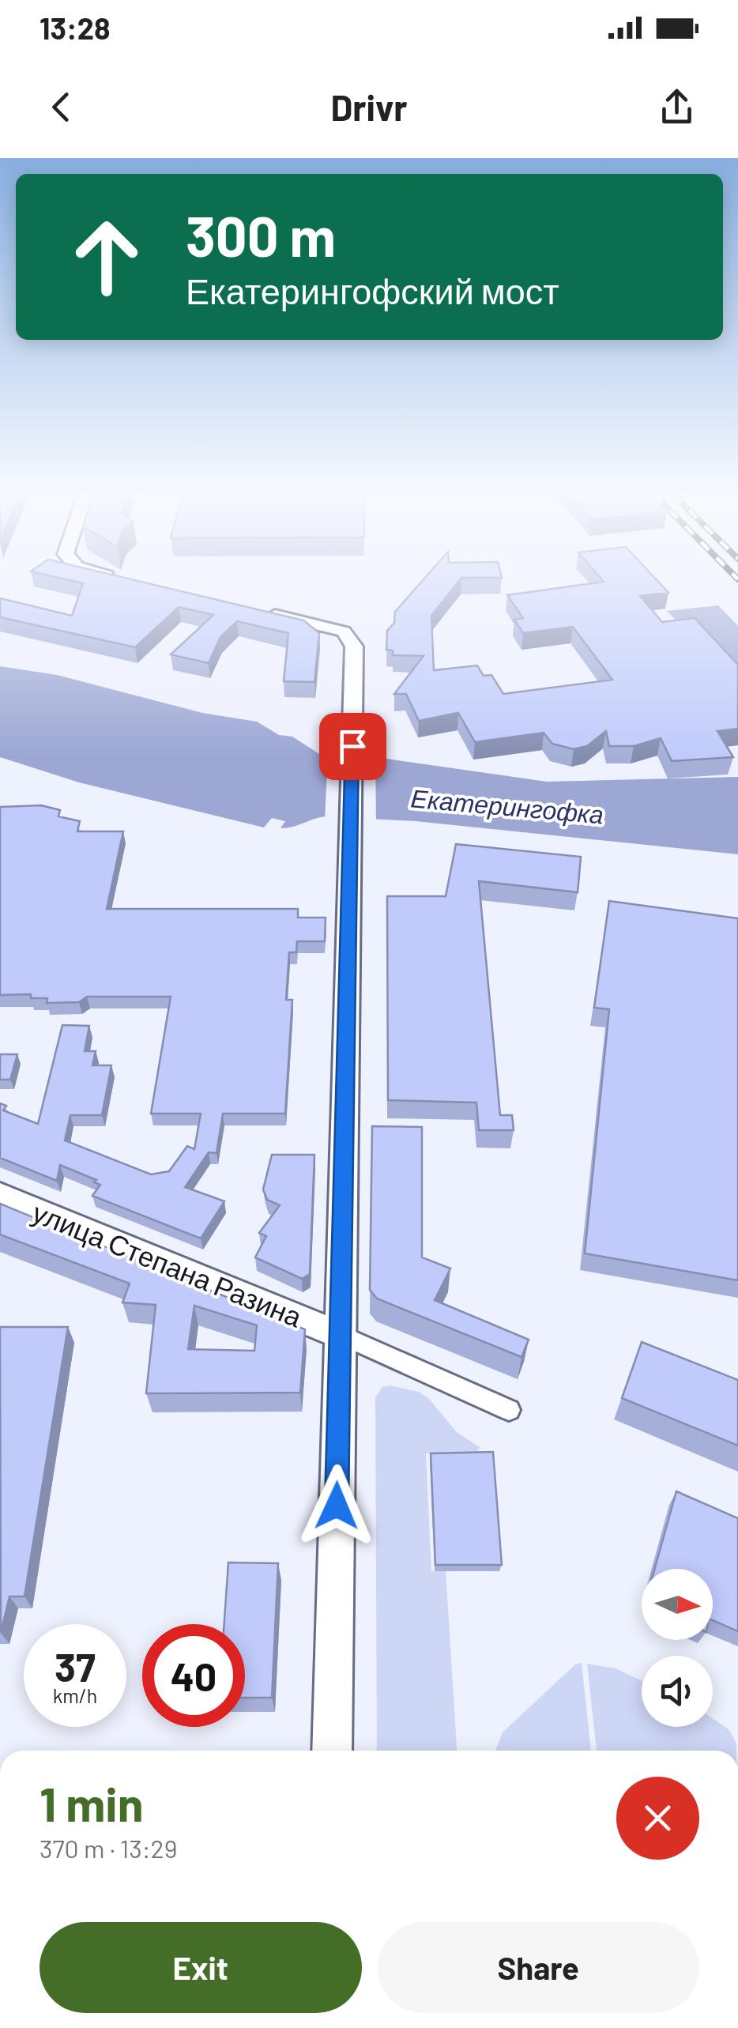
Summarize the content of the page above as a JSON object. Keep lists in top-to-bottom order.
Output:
{
  "streets": {
    "street": ["улица Степана Разина"]
  },
  "water": ["Екатерингофка"],
  "north": "right",
  "page": {
    "status": "13:28",
    "header": "Drivr",
    "turn": ["300 m", "Екатерингофский мост"],
    "speed": "37 km/h",
    "limit": "40",
    "heading": ["1 min", "370 m · 13:29"],
    "buttons": ["Exit", "Share"]
  }
}
